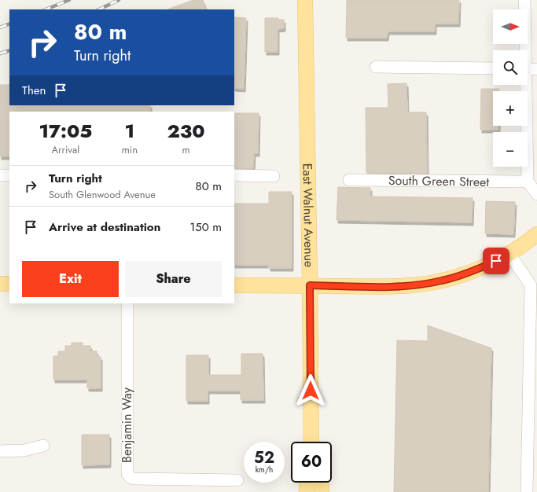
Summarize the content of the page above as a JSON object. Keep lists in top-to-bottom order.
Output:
{
  "streets": {
    "main road": ["East Walnut Avenue"],
    "street": ["South Green Street", "Benjamin Way"]
  },
  "north": "right",
  "page": {
    "map_buttons": ["+", "−"],
    "turn": ["80 m", "Turn right"],
    "then": "Then",
    "eta": [
      "17:05",
      "Arrival",
      "1",
      "min",
      "230",
      "m"
    ],
    "list": [
      {
        "name": "Turn right",
        "note": "South Glenwood Avenue",
        "value": "80 m"
      },
      {
        "name": "Arrive at destination",
        "value": "150 m"
      }
    ],
    "buttons": ["Exit", "Share"],
    "speed": "52 km/h",
    "limit": "60"
  }
}
